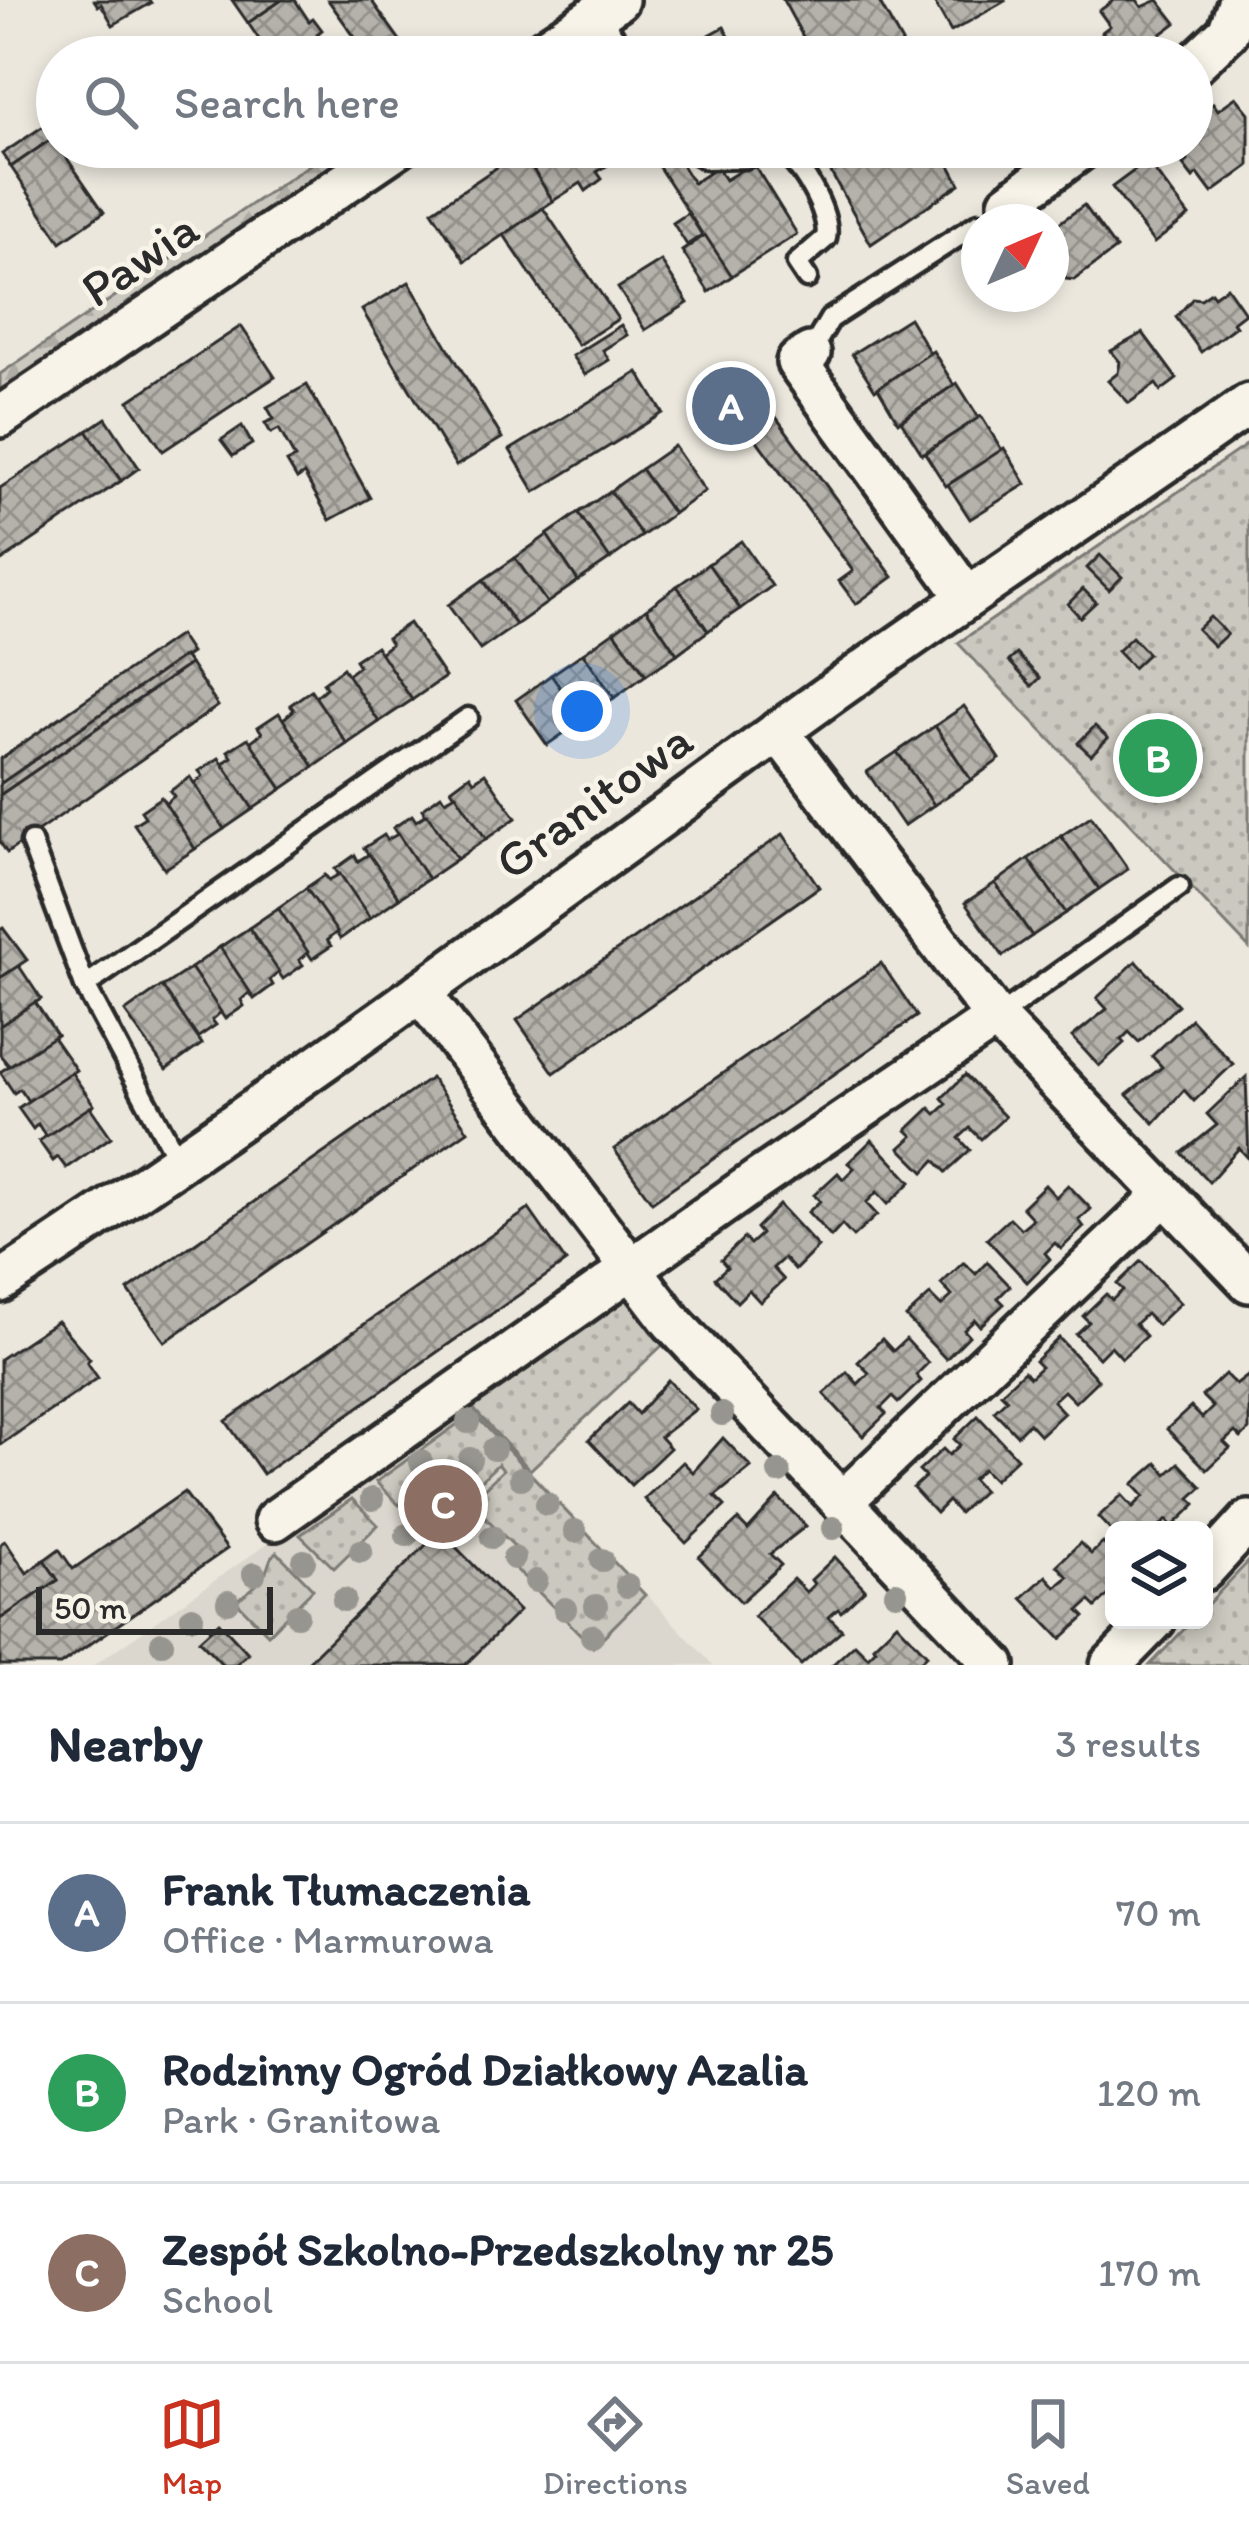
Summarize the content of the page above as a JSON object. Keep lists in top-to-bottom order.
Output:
{
  "streets": {
    "street": ["Pawia", "Granitowa"]
  },
  "scale_bar": "50 m",
  "north": "top right",
  "page": {
    "search": "Search here",
    "pins": ["A", "B", "C"],
    "scale": "50 m",
    "heading": ["Nearby", "3 results"],
    "list": [
      {
        "mark": "A",
        "name": "Frank Tłumaczenia",
        "note": "Office · Marmurowa",
        "value": "70 m"
      },
      {
        "mark": "B",
        "name": "Rodzinny Ogród Działkowy Azalia",
        "note": "Park · Granitowa",
        "value": "120 m"
      },
      {
        "mark": "C",
        "name": "Zespół Szkolno-Przedszkolny nr 25",
        "note": "School",
        "value": "170 m"
      }
    ],
    "nav": ["Map", "Directions", "Saved"]
  }
}
